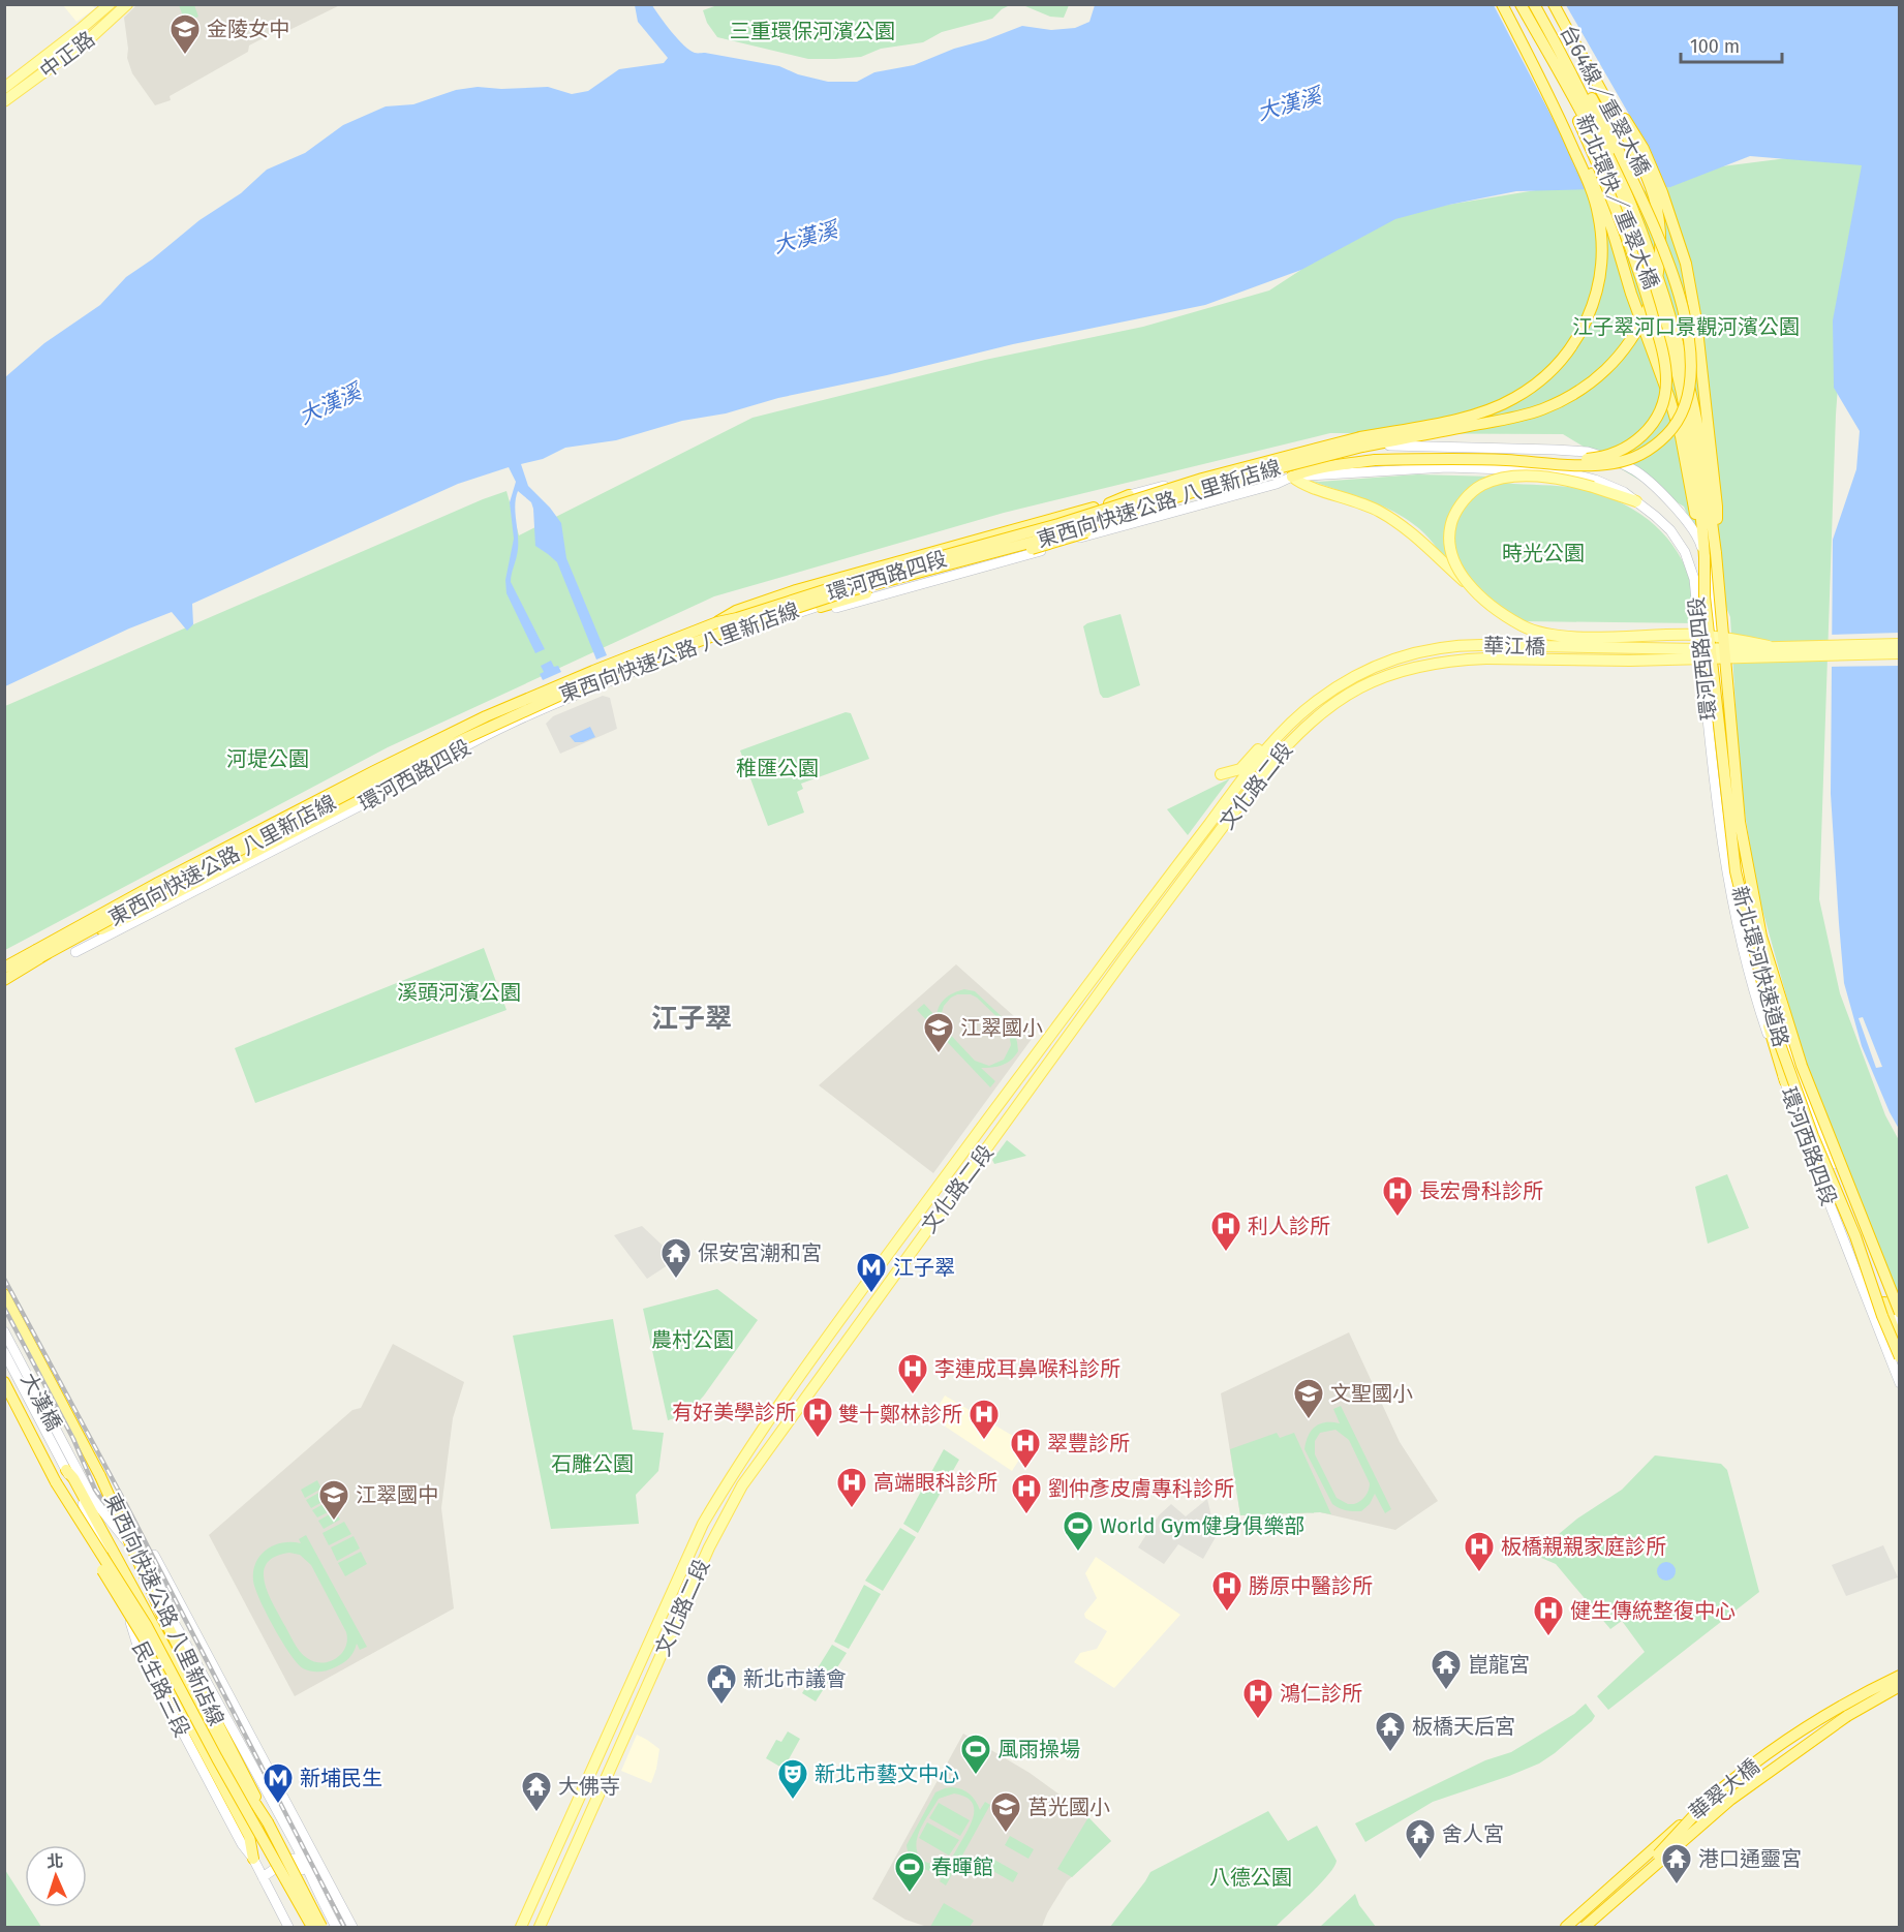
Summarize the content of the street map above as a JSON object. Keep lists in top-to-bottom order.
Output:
{
  "streets": {
    "highway": [
      "台64線／重翠大橋",
      "新北環快／重翠大橋",
      "東西向快速公路 八里新店線",
      "新北環河快速道路",
      "華翠大橋"
    ],
    "main road": [
      "中正路",
      "環河西路四段",
      "華江橋",
      "文化路二段",
      "大漢橋",
      "民生路三段"
    ]
  },
  "crossings": [
    ["台64線／重翠大橋", "東西向快速公路 八里新店線"],
    ["新北環快／重翠大橋", "新北環河快速道路"],
    ["東西向快速公路 八里新店線", "環河西路四段"],
    ["華江橋", "文化路二段"],
    ["大漢橋", "民生路三段"]
  ],
  "districts": ["江子翠"],
  "water": ["大漢溪"],
  "parks": [
    "三重環保河濱公園",
    "江子翠河口景觀河濱公園",
    "時光公園",
    "河堤公園",
    "稚匯公園",
    "溪頭河濱公園",
    "農村公園",
    "石雕公園",
    "八德公園"
  ],
  "places": {
    "school or university": [
      "金陵女中",
      "江翠國小",
      "文聖國小",
      "江翠國中",
      "莒光國小"
    ],
    "hospital": [
      "長宏骨科診所",
      "利人診所",
      "李連成耳鼻喉科診所",
      "有好美學診所",
      "雙十鄭林診所",
      "翠豐診所",
      "高端眼科診所",
      "劉仲彥皮膚專科診所",
      "板橋親親家庭診所",
      "勝原中醫診所",
      "健生傳統整復中心",
      "鴻仁診所"
    ],
    "temple": [
      "保安宮潮和宮",
      "崑龍宮",
      "板橋天后宮",
      "大佛寺",
      "舍人宮",
      "港口通靈宮"
    ],
    "metro station": ["江子翠", "新埔民生"],
    "sports": ["World Gym健身俱樂部", "風雨操場", "春暉館"],
    "public building": ["新北市議會"],
    "theatre": ["新北市藝文中心"]
  },
  "scale_bar": "100 m",
  "north": "top"
}
